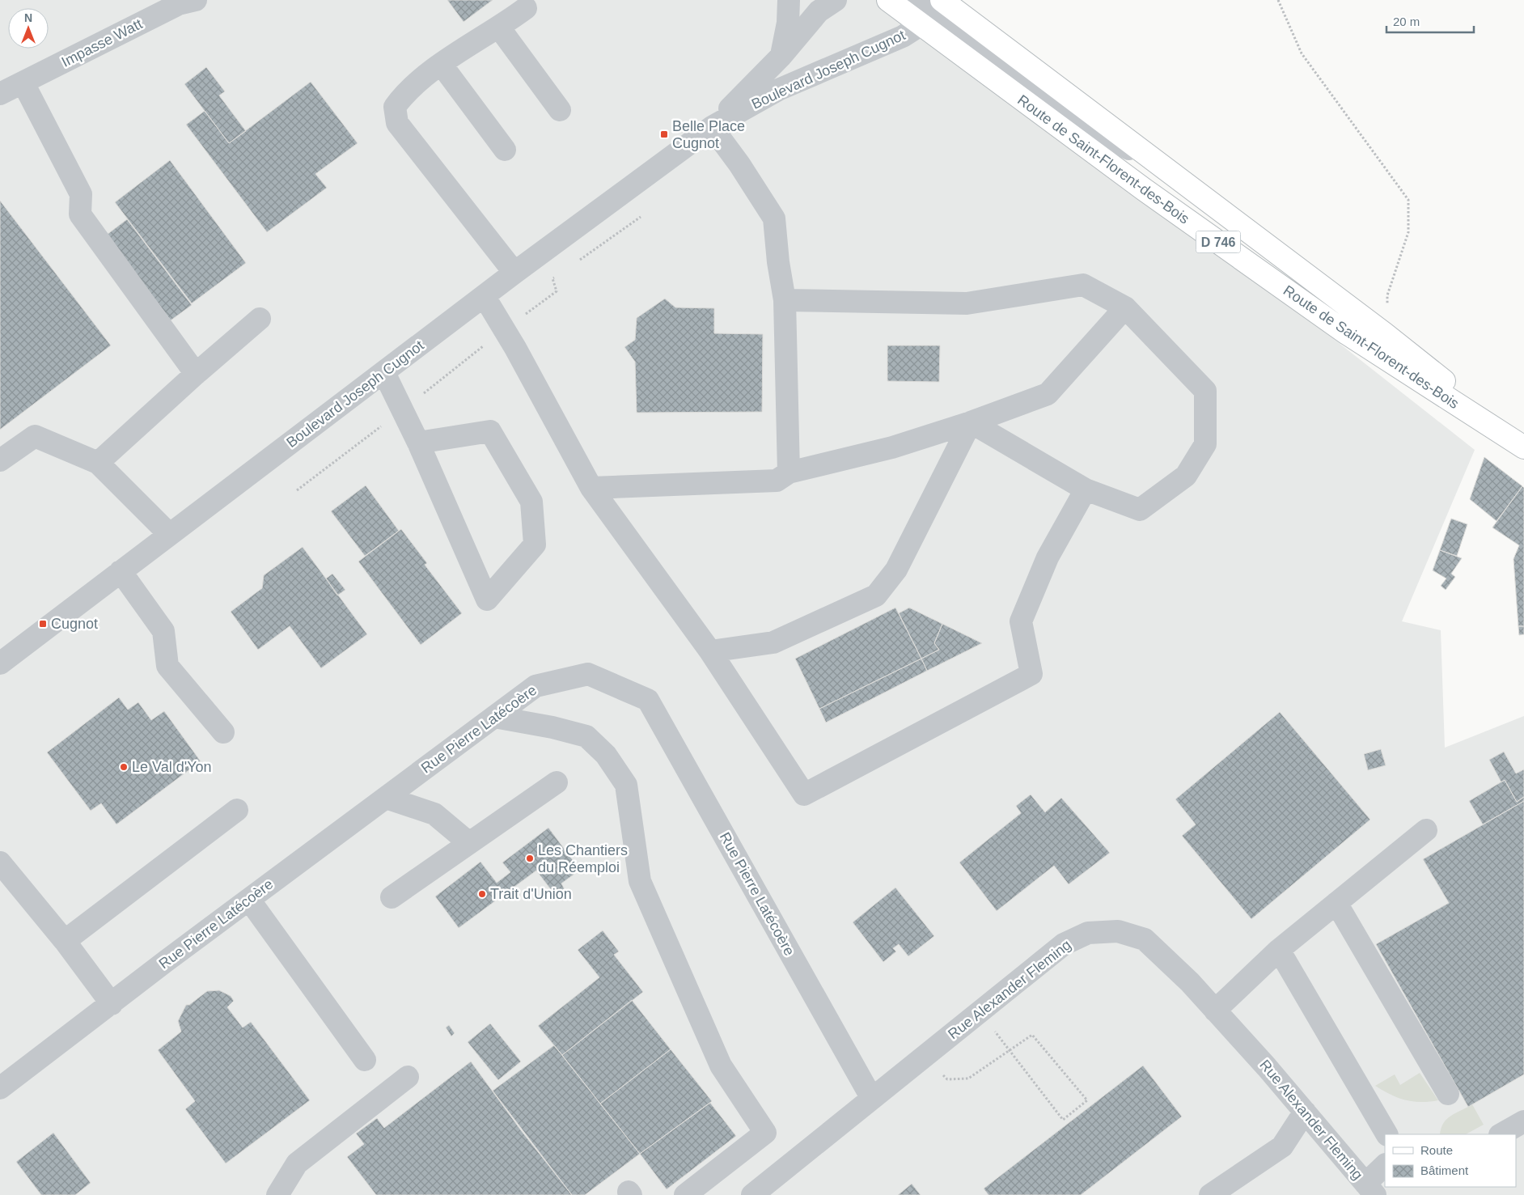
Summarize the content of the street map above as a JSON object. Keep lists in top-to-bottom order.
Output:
{
  "streets": {
    "main road": ["Route de Saint-Florent-des-Bois", "D 746"],
    "street": [
      "Impasse Watt",
      "Boulevard Joseph Cugnot",
      "Rue Pierre Latécoère",
      "Rue Alexander Fleming"
    ]
  },
  "crossings": [
    ["Boulevard Joseph Cugnot", "Route de Saint-Florent-des-Bois"],
    ["Rue Pierre Latécoère", "Rue Alexander Fleming"]
  ],
  "places": {
    "transit": ["Belle Place Cugnot", "Cugnot"],
    "other": ["Le Val d'Yon", "Les Chantiers du Réemploi", "Trait d'Union"]
  },
  "legend": ["Route", "Bâtiment"],
  "scale_bar": "20 m",
  "north": "top"
}
